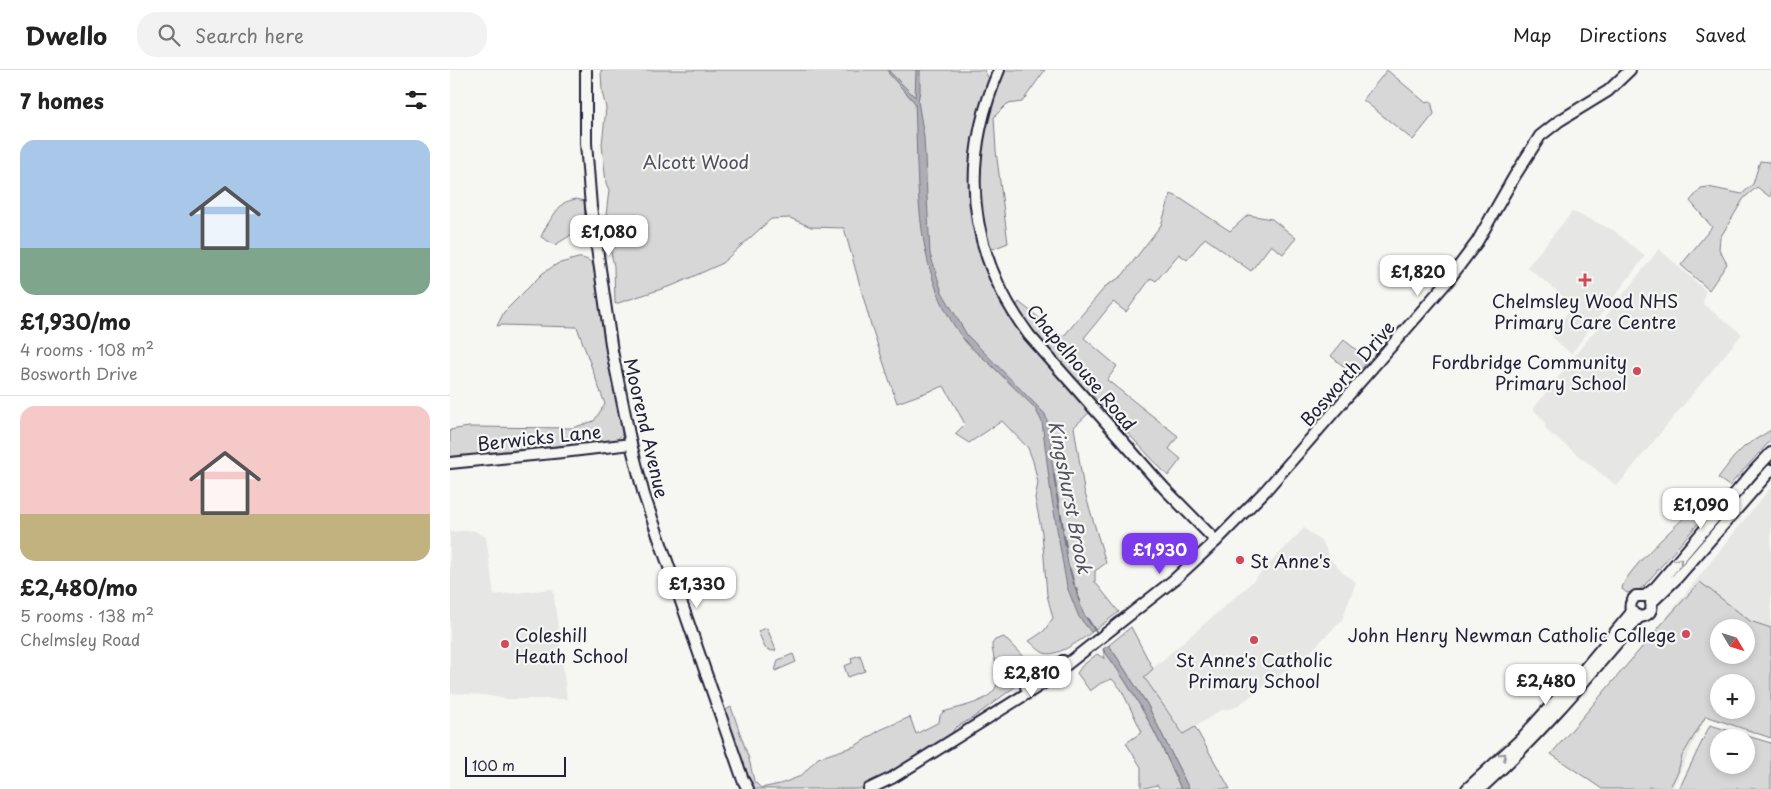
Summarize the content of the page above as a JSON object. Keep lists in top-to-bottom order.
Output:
{
  "streets": {
    "street": [
      "Chapelhouse Road",
      "Bosworth Drive",
      "Moorend Avenue",
      "Berwicks Lane"
    ]
  },
  "crossings": [
    ["Chapelhouse Road", "Bosworth Drive"],
    ["Moorend Avenue", "Berwicks Lane"]
  ],
  "water": ["Kingshurst Brook"],
  "parks": ["Alcott Wood"],
  "places": {
    "health": ["Chelmsley Wood NHS Primary Care Centre"],
    "other": [
      "Fordbridge Community Primary School",
      "St Anne's",
      "John Henry Newman Catholic College",
      "St Anne's Catholic Primary School",
      "Coleshill Heath School"
    ]
  },
  "scale_bar": "100 m",
  "north": "bottom right",
  "page": {
    "header": "Dwello",
    "search": "Search here",
    "nav": ["Map", "Directions", "Saved"],
    "heading": "7 homes",
    "list": [
      {
        "name": "£1,930/mo",
        "note": "4 rooms · 108 m² · Bosworth Drive"
      },
      {
        "name": "£2,480/mo",
        "note": "5 rooms · 138 m² · Chelmsley Road"
      }
    ],
    "price": [
      "£1,080",
      "£1,820",
      "£1,090",
      "£1,930",
      "£1,330",
      "£2,810",
      "£2,480"
    ],
    "map_buttons": ["+", "−"],
    "scale": "100 m"
  }
}
